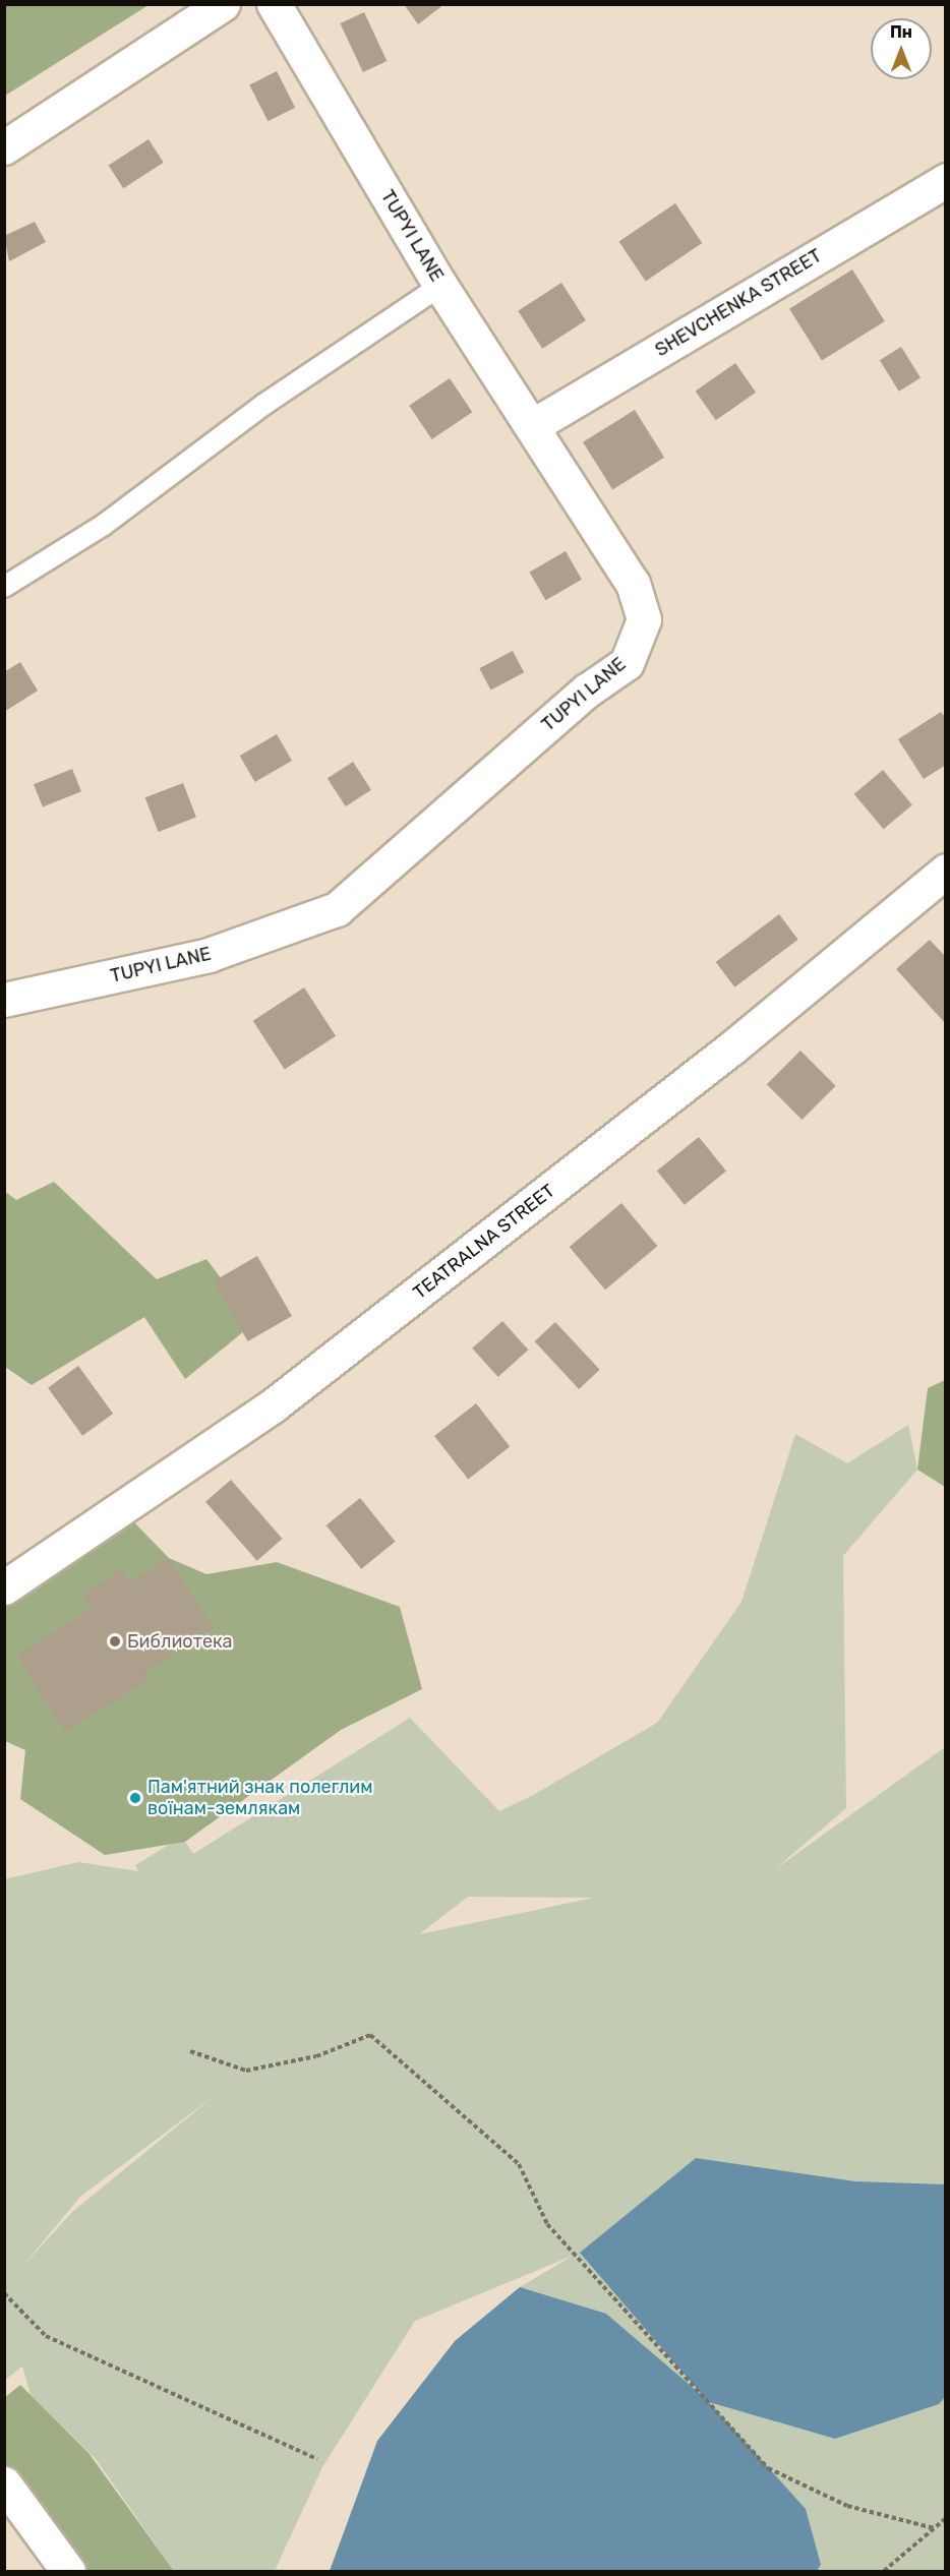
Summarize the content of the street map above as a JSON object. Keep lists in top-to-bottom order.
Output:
{
  "streets": {
    "street": ["TUPYI LANE", "SHEVCHENKA STREET", "TEATRALNA STREET"]
  },
  "crossings": [
    ["TUPYI LANE", "SHEVCHENKA STREET"]
  ],
  "places": ["Библиотека", "Пам'ятний знак полеглим воїнам-землякам"],
  "north": "top"
}
